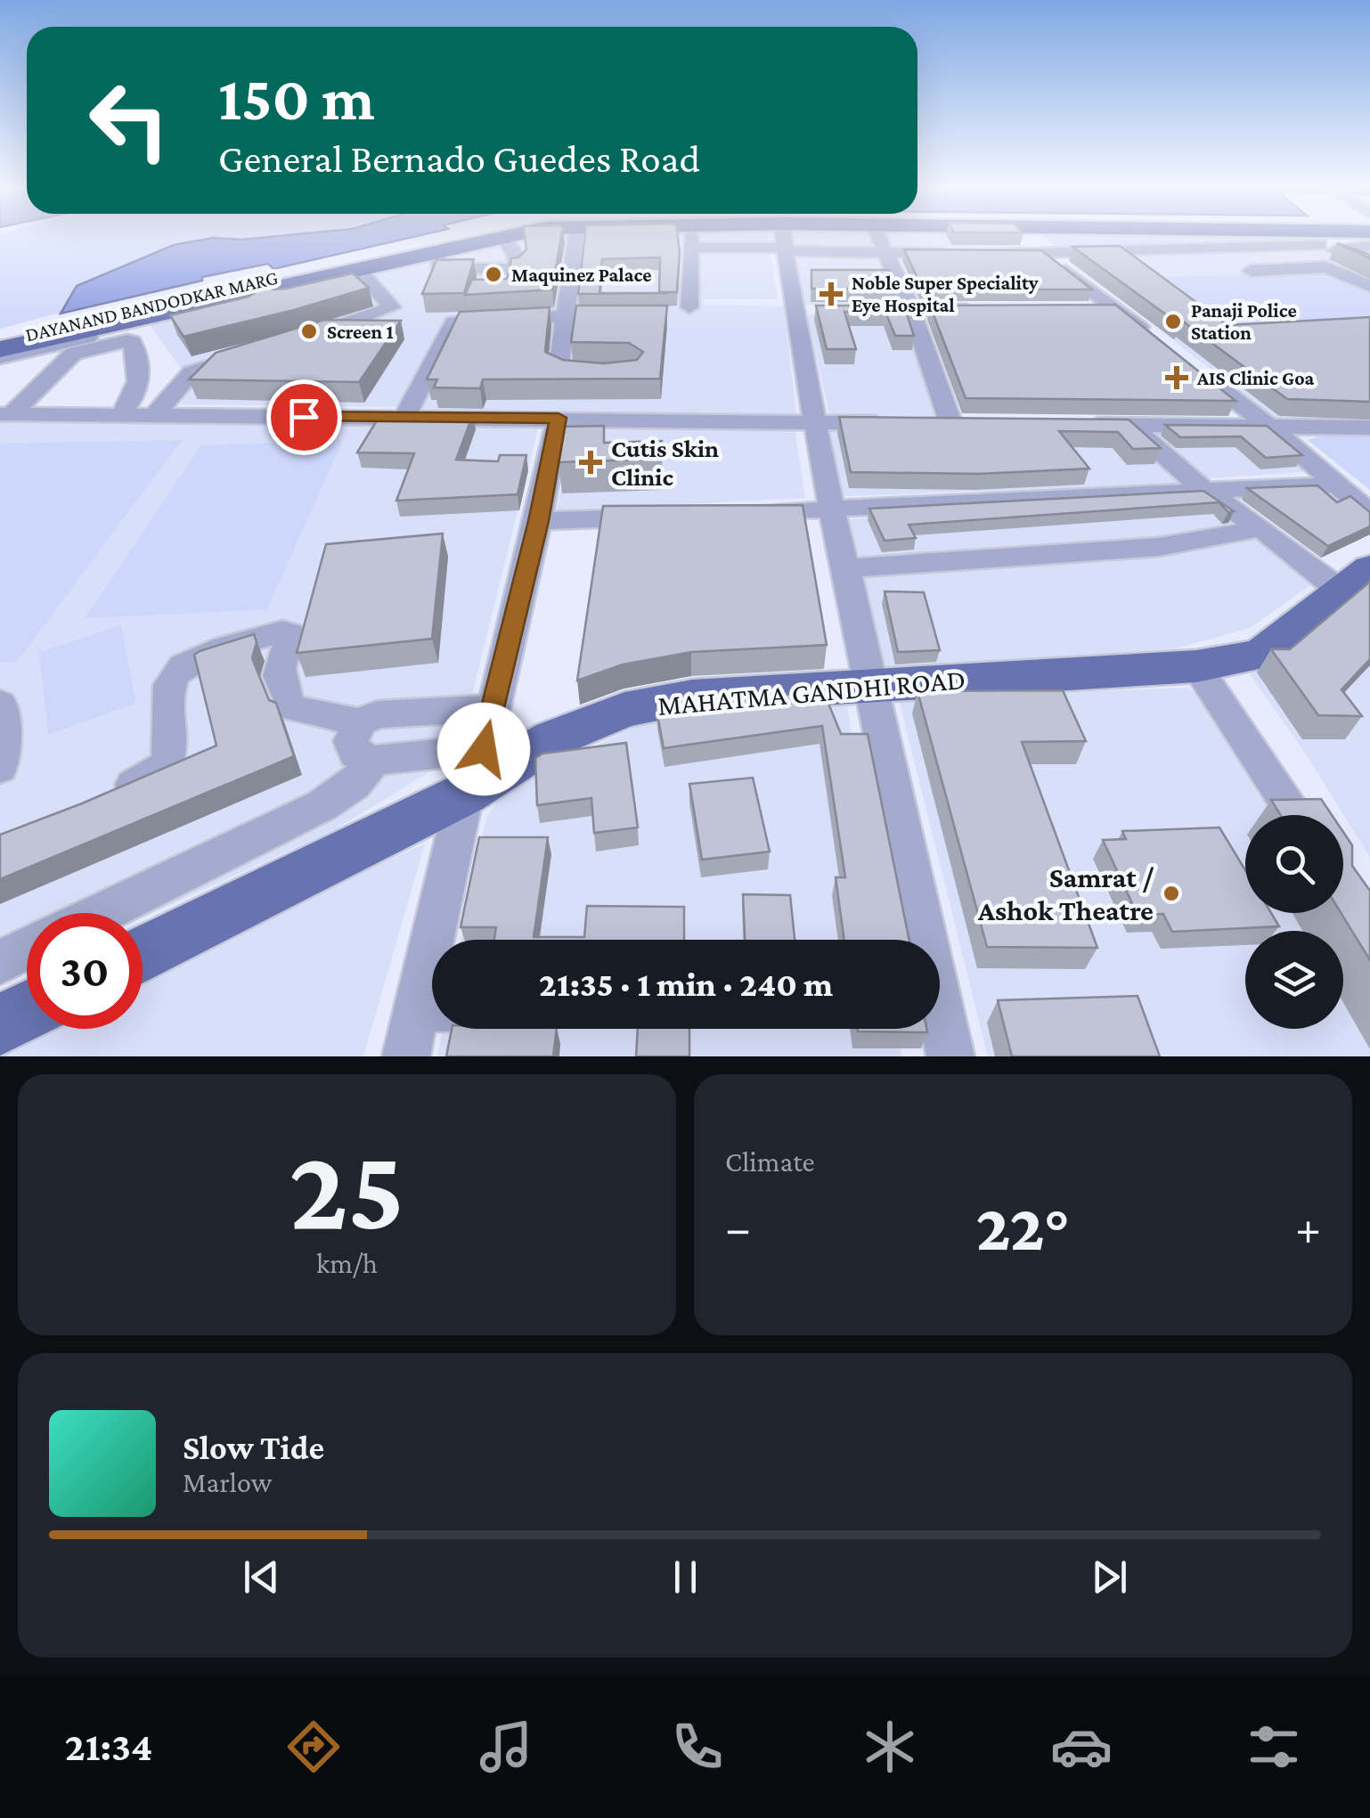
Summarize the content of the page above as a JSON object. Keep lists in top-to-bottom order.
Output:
{
  "streets": {
    "main road": ["DAYANAND BANDODKAR MARG", "MAHATMA GANDHI ROAD"]
  },
  "places": {
    "other": [
      "Maquinez Palace",
      "Panaji Police Station",
      "Screen 1",
      "Samrat / Ashok Theatre"
    ],
    "health": ["Noble Super Speciality Eye Hospital", "AIS Clinic Goa", "Cutis Skin Clinic"]
  },
  "page": {
    "turn": ["150 m", "General Bernado Guedes Road"],
    "limit": "30",
    "trip": "21:35 · 1 min · 240 m",
    "tile": [
      ["25", "km/h"],
      "Climate"
    ],
    "heat": ["−", "22°", "+"],
    "song": ["Slow Tide", "Marlow"],
    "tabs": "21:34"
  }
}
